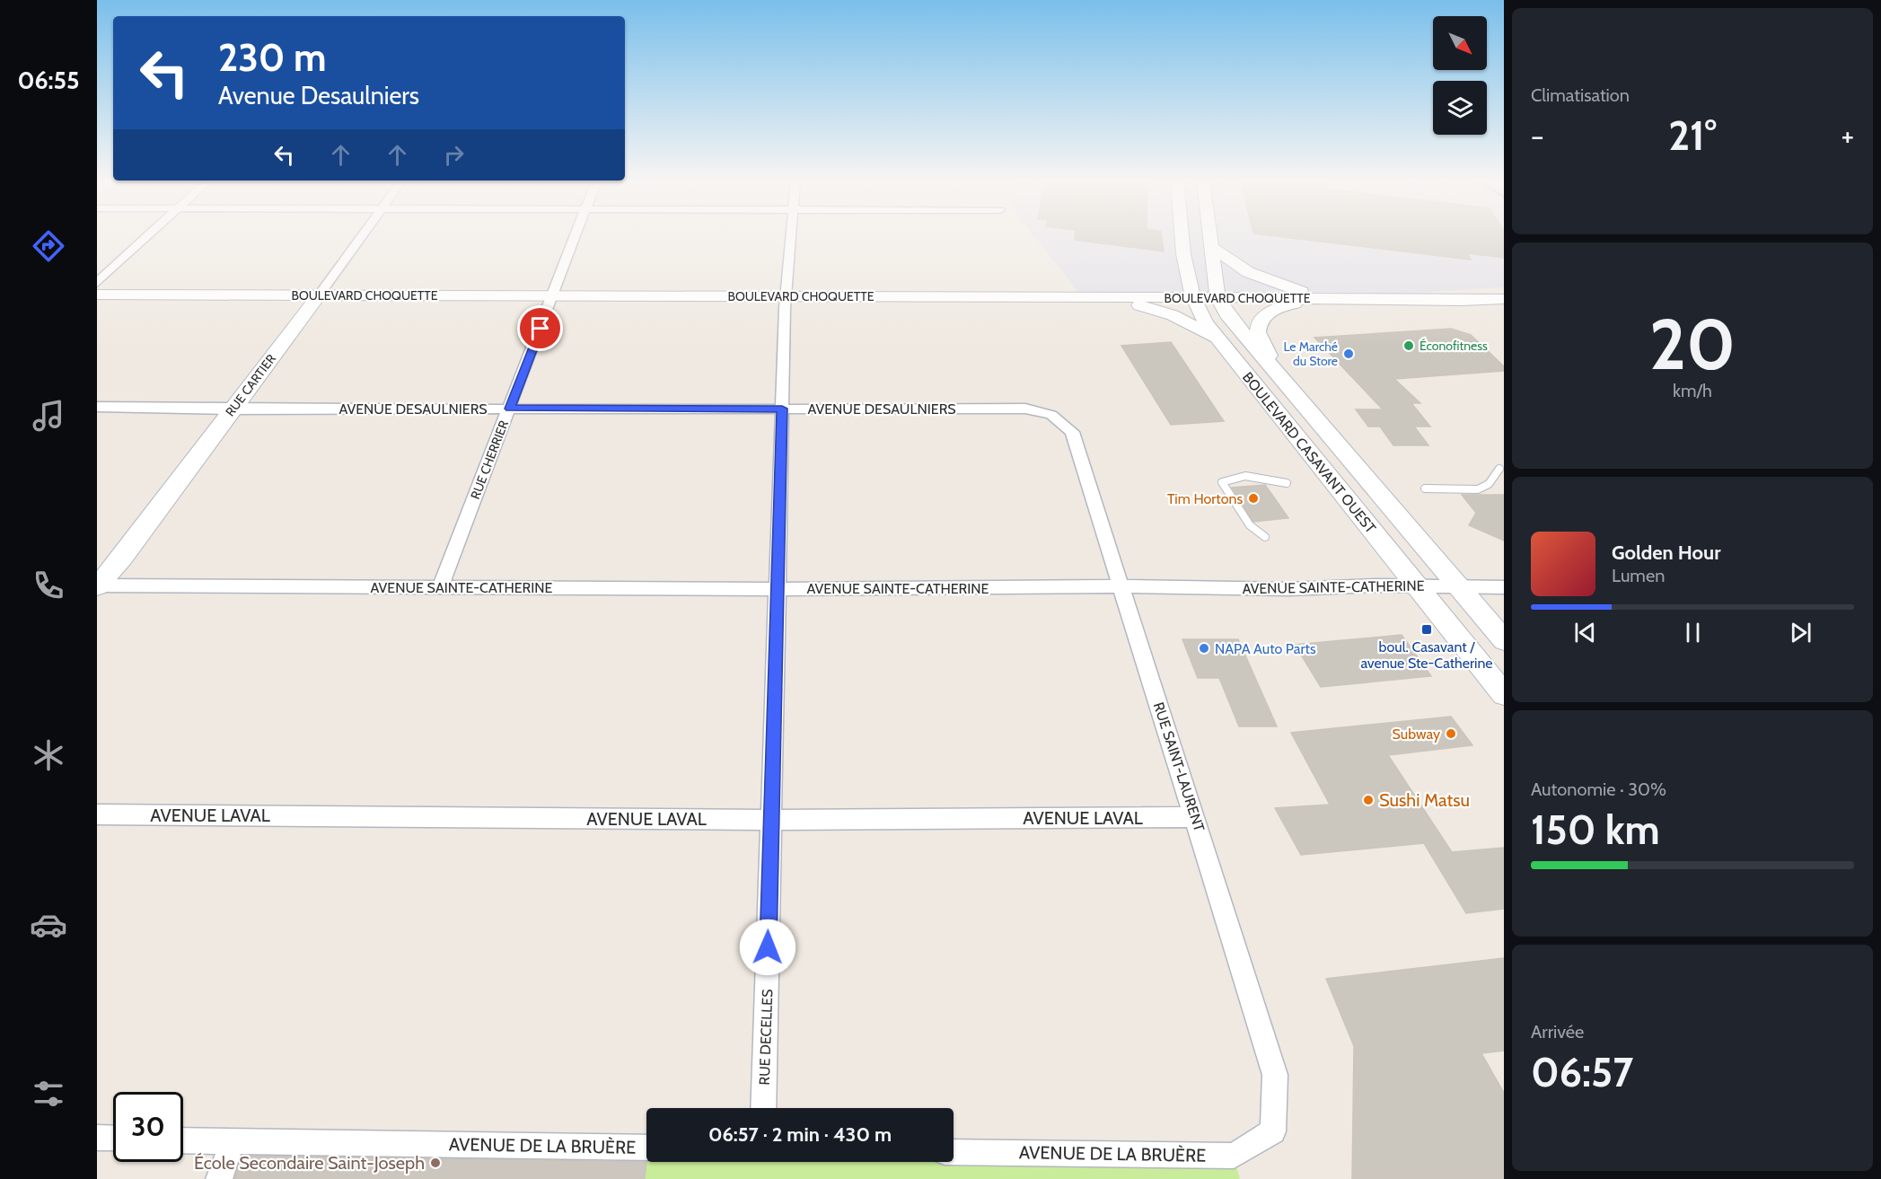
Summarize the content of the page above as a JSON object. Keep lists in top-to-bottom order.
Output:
{
  "streets": {
    "main road": ["BOULEVARD CHOQUETTE", "RUE CARTIER", "BOULEVARD CASAVANT OUEST"],
    "street": [
      "AVENUE DESAULNIERS",
      "RUE CHERRIER",
      "AVENUE SAINTE-CATHERINE",
      "RUE SAINT-LAURENT",
      "AVENUE LAVAL",
      "RUE DECELLES",
      "AVENUE DE LA BRUÈRE"
    ]
  },
  "crossings": [
    ["BOULEVARD CHOQUETTE", "RUE CARTIER"],
    ["BOULEVARD CHOQUETTE", "BOULEVARD CASAVANT OUEST"],
    ["BOULEVARD CHOQUETTE", "RUE CHERRIER"],
    ["BOULEVARD CHOQUETTE", "RUE DECELLES"],
    ["RUE CARTIER", "AVENUE DESAULNIERS"],
    ["RUE CARTIER", "AVENUE SAINTE-CATHERINE"],
    ["AVENUE DESAULNIERS", "RUE CHERRIER"],
    ["AVENUE DESAULNIERS", "RUE SAINT-LAURENT"],
    ["AVENUE DESAULNIERS", "RUE DECELLES"],
    ["BOULEVARD CASAVANT OUEST", "AVENUE SAINTE-CATHERINE"],
    ["RUE CHERRIER", "AVENUE SAINTE-CATHERINE"],
    ["AVENUE SAINTE-CATHERINE", "RUE SAINT-LAURENT"],
    ["AVENUE SAINTE-CATHERINE", "RUE DECELLES"],
    ["RUE SAINT-LAURENT", "AVENUE LAVAL"],
    ["RUE SAINT-LAURENT", "AVENUE DE LA BRUÈRE"],
    ["AVENUE LAVAL", "RUE DECELLES"]
  ],
  "places": {
    "other": [
      "Éconofitness",
      "Le Marché du Store",
      "Tim Hortons",
      "NAPA Auto Parts",
      "Subway",
      "Sushi Matsu",
      "École Secondaire Saint-Joseph"
    ],
    "transit": ["boul. Casavant / avenue Ste-Catherine"]
  },
  "north": "bottom right",
  "page": {
    "tabs": "06:55",
    "tile": [
      "Climatisation",
      ["20", "km/h"],
      ["Autonomie · 30%", "150 km"],
      ["Arrivée", "06:57"]
    ],
    "turn": ["230 m", "Avenue Desaulniers"],
    "heat": ["−", "21°", "+"],
    "song": ["Golden Hour", "Lumen"],
    "limit": "30",
    "trip": "06:57 · 2 min · 430 m"
  }
}
